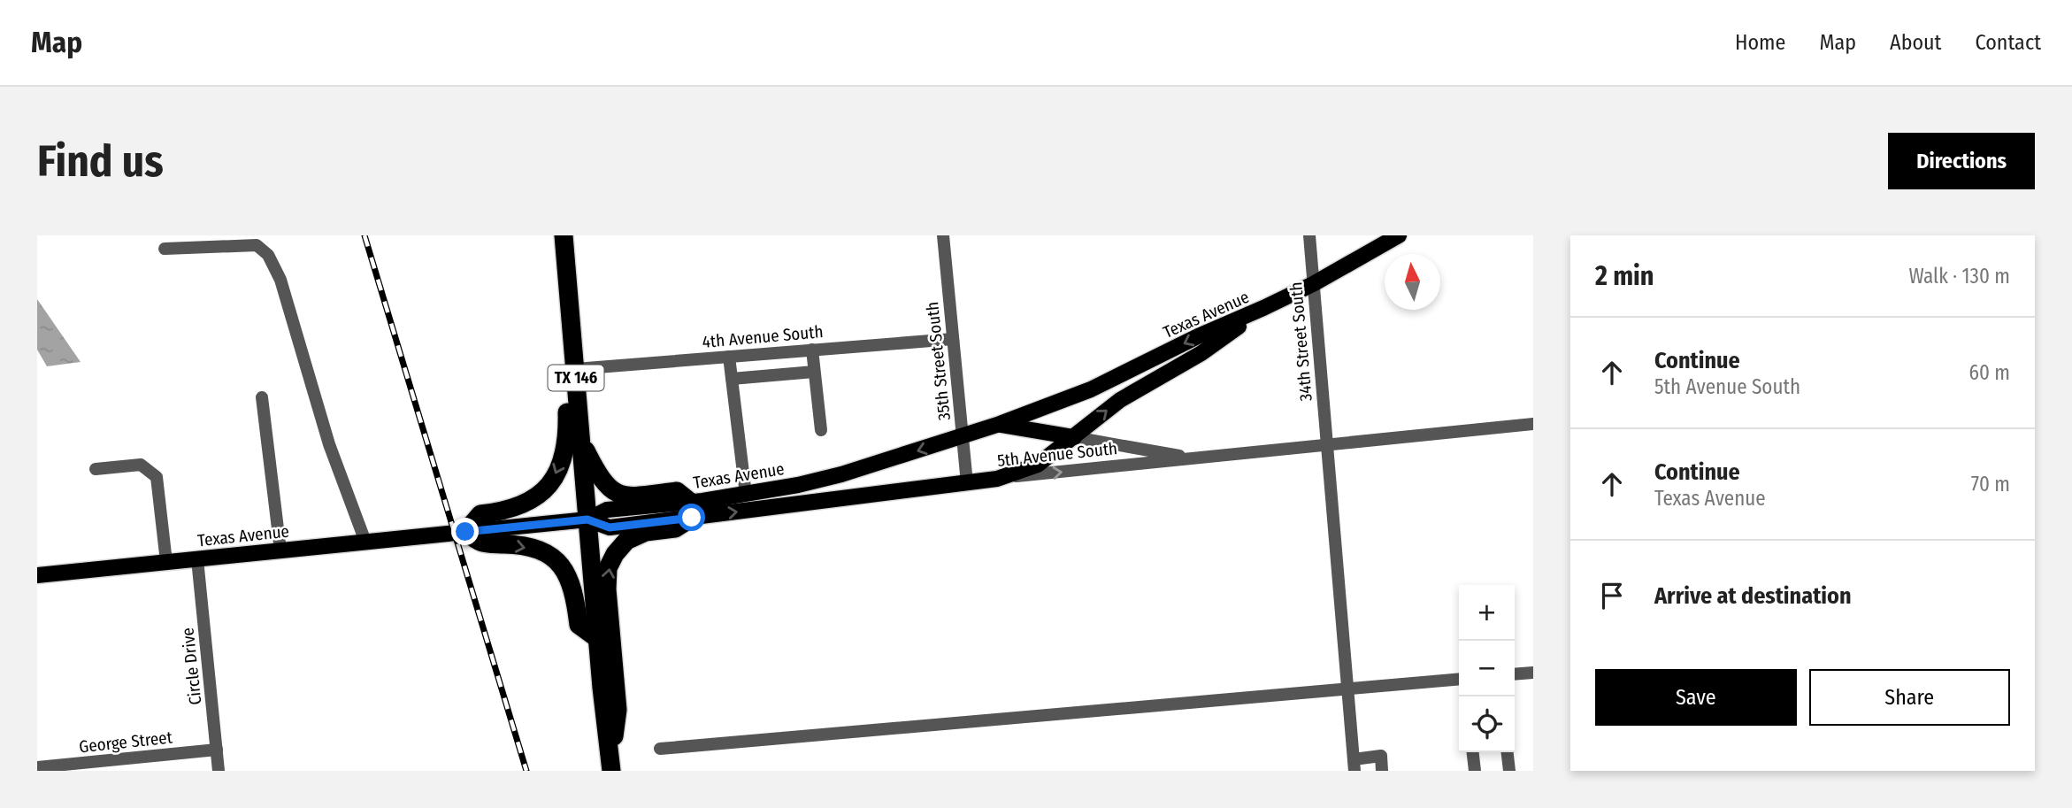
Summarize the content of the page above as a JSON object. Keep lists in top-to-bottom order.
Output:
{
  "streets": {
    "highway": ["TX 146"],
    "main road": ["Texas Avenue", "5th Avenue South"],
    "street": [
      "4th Avenue South",
      "34th Street South",
      "35th Street South",
      "Circle Drive",
      "George Street"
    ]
  },
  "crossings": [
    ["Texas Avenue", "34th Street South"],
    ["Texas Avenue", "35th Street South"],
    ["Texas Avenue", "TX 146"],
    ["Texas Avenue", "5th Avenue South"],
    ["Texas Avenue", "Circle Drive"],
    ["4th Avenue South", "35th Street South"],
    ["4th Avenue South", "TX 146"],
    ["34th Street South", "5th Avenue South"],
    ["35th Street South", "5th Avenue South"],
    ["TX 146", "5th Avenue South"],
    ["Circle Drive", "George Street"]
  ],
  "north": "top",
  "page": {
    "header": "Map",
    "nav": [
      "Home",
      "Map",
      "About",
      "Contact"
    ],
    "buttons": [
      "Directions",
      ["Save", "Share"]
    ],
    "title": "Find us",
    "heading": ["2 min", "Walk · 130 m"],
    "list": [
      ["Continue", "5th Avenue South", "60 m"],
      ["Continue", "Texas Avenue", "70 m"],
      "Arrive at destination"
    ],
    "map_buttons": ["+", "−"]
  }
}
